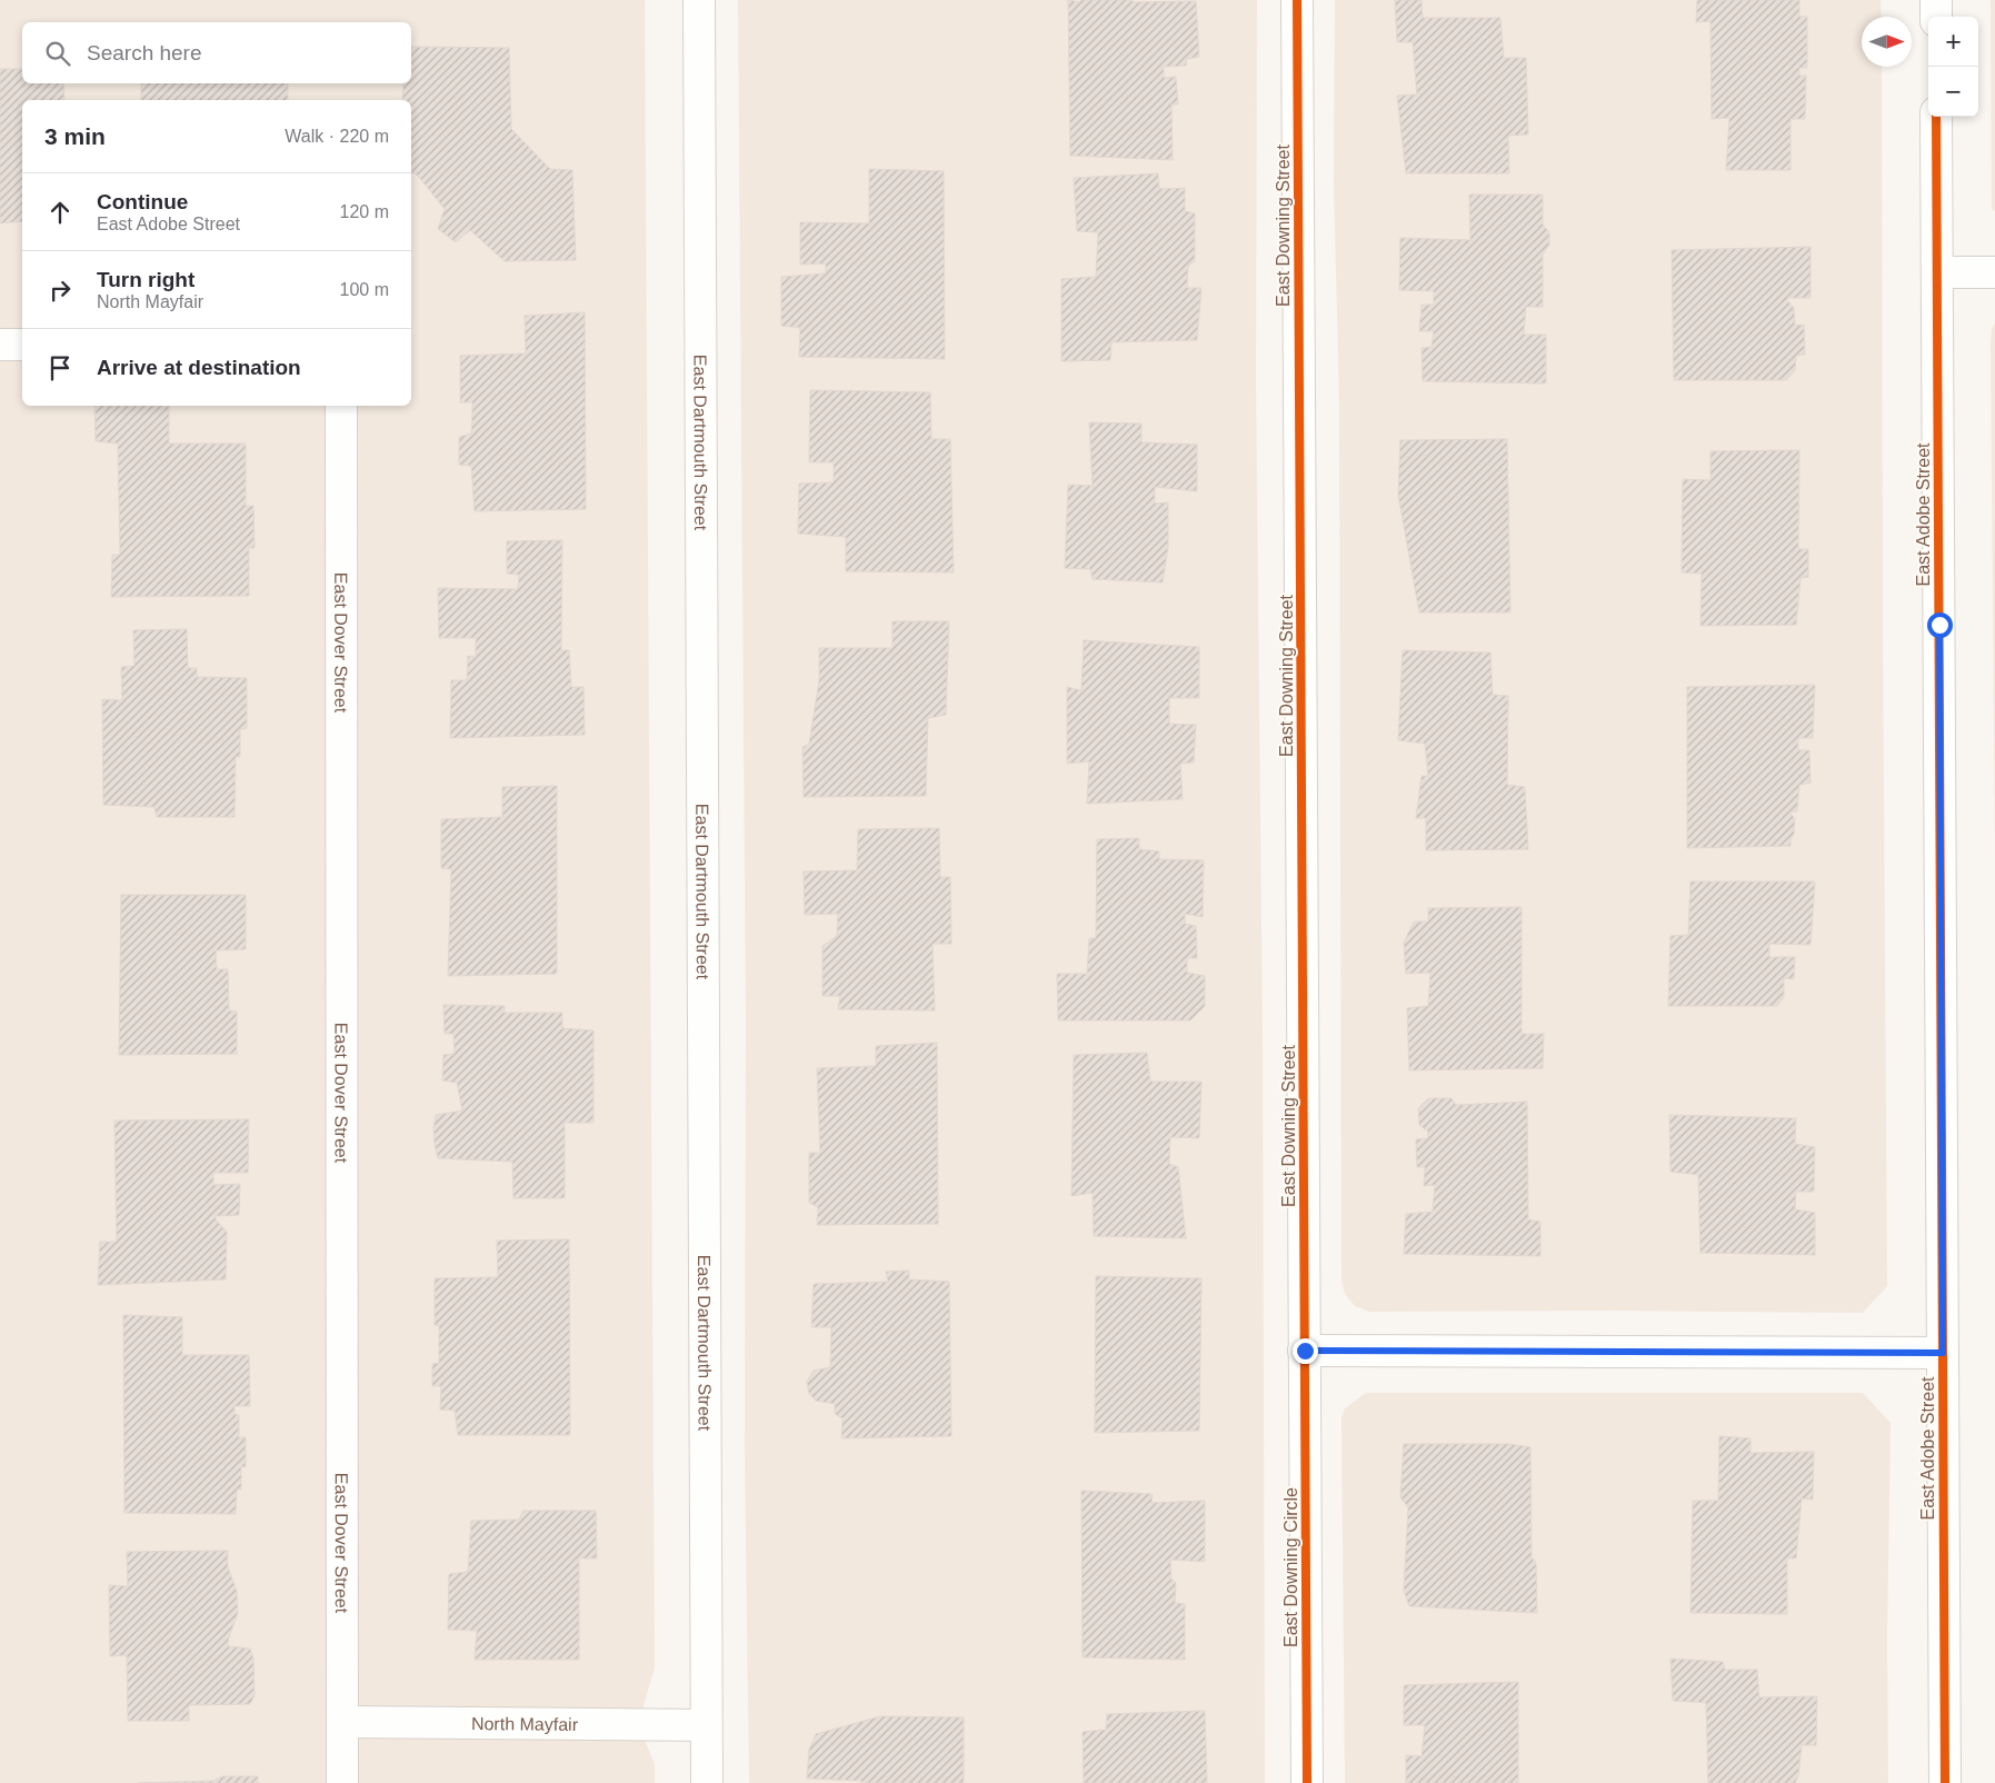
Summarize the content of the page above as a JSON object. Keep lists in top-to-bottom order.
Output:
{
  "streets": {
    "street": [
      "East Downing Street",
      "East Dartmouth Street",
      "East Adobe Street",
      "East Dover Street",
      "East Downing Circle",
      "North Mayfair"
    ]
  },
  "crossings": [
    ["East Downing Street", "East Downing Circle"],
    ["East Dartmouth Street", "North Mayfair"],
    ["East Dover Street", "North Mayfair"]
  ],
  "north": "right",
  "page": {
    "map_buttons": ["+", "−"],
    "search": "Search here",
    "heading": ["3 min", "Walk · 220 m"],
    "list": [
      ["Continue", "East Adobe Street", "120 m"],
      ["Turn right", "North Mayfair", "100 m"],
      "Arrive at destination"
    ]
  }
}
